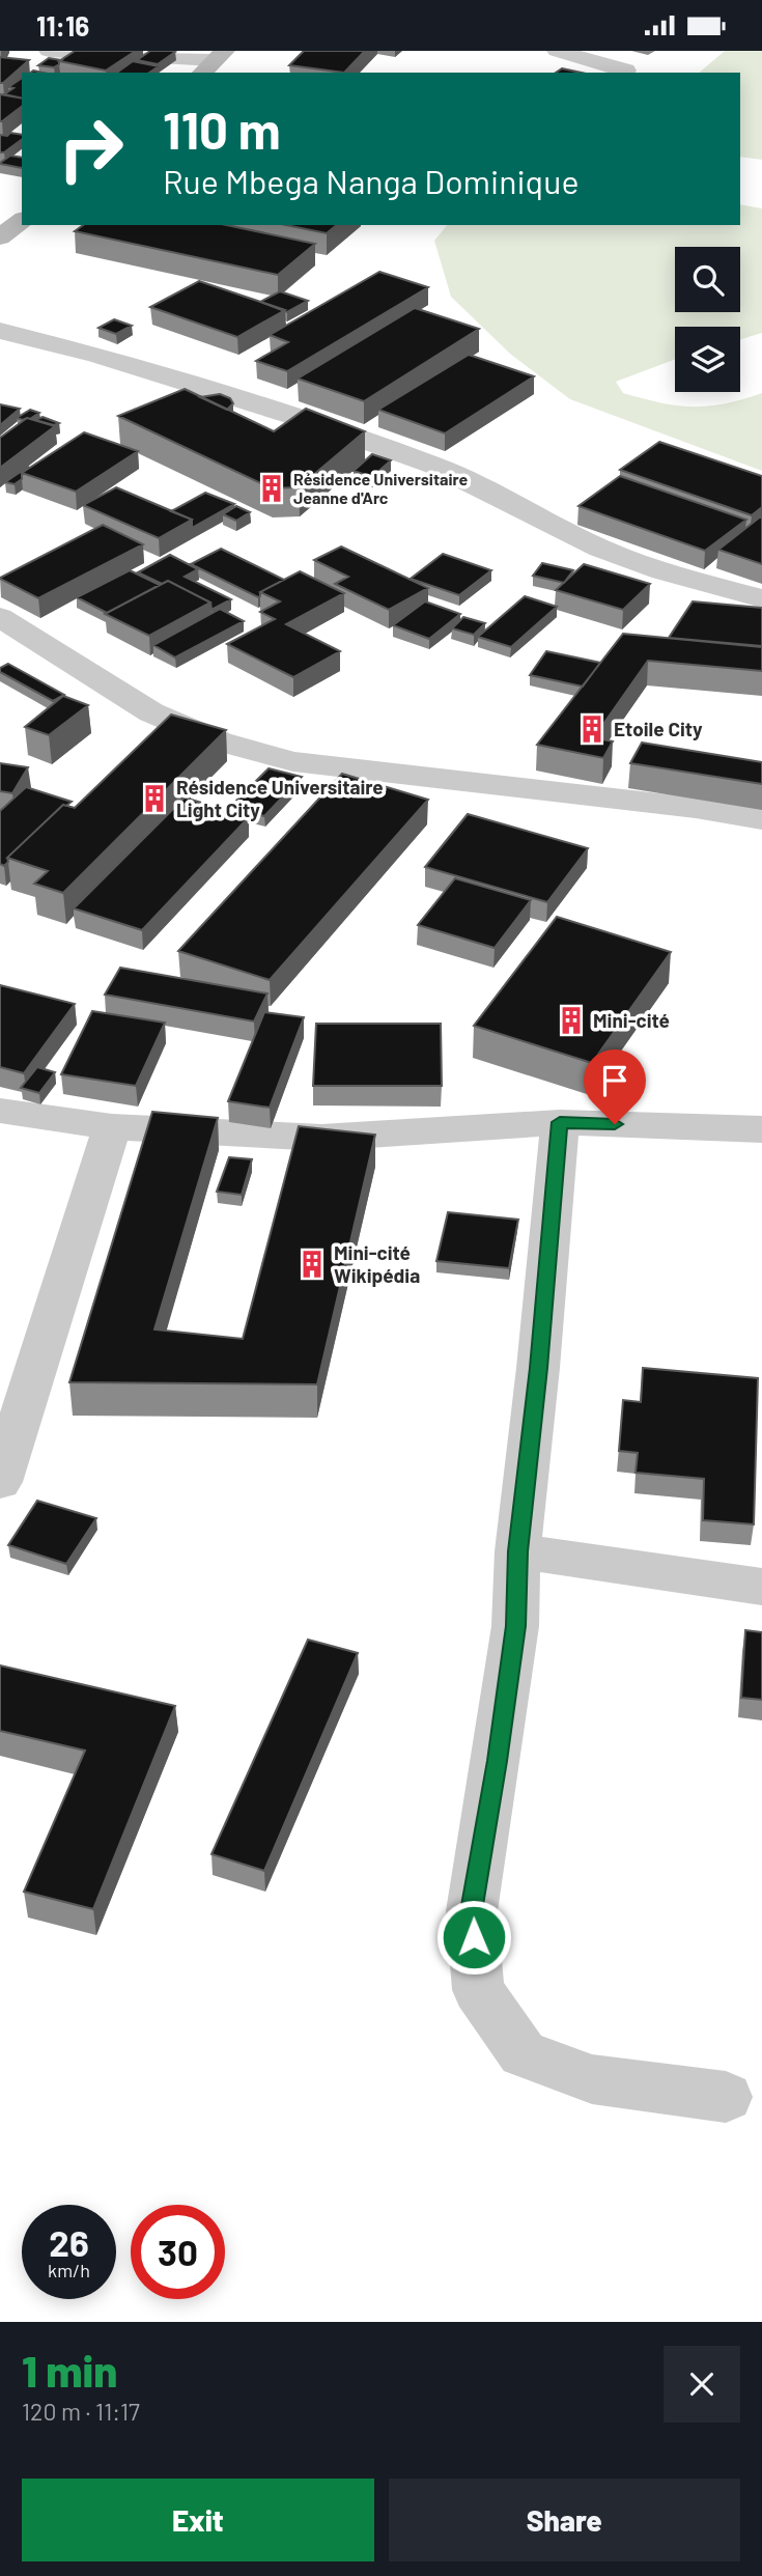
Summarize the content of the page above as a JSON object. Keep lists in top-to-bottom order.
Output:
{
  "places": {
    "building": [
      "Résidence Universitaire Jeanne d'Arc",
      "Etoile City",
      "Résidence Universitaire Light City",
      "Mini-cité",
      "Mini-cité Wikipédia"
    ]
  },
  "page": {
    "status": "11:16",
    "turn": ["110 m", "Rue Mbega Nanga Dominique"],
    "speed": "26 km/h",
    "limit": "30",
    "heading": ["1 min", "120 m · 11:17"],
    "buttons": ["Exit", "Share"]
  }
}
